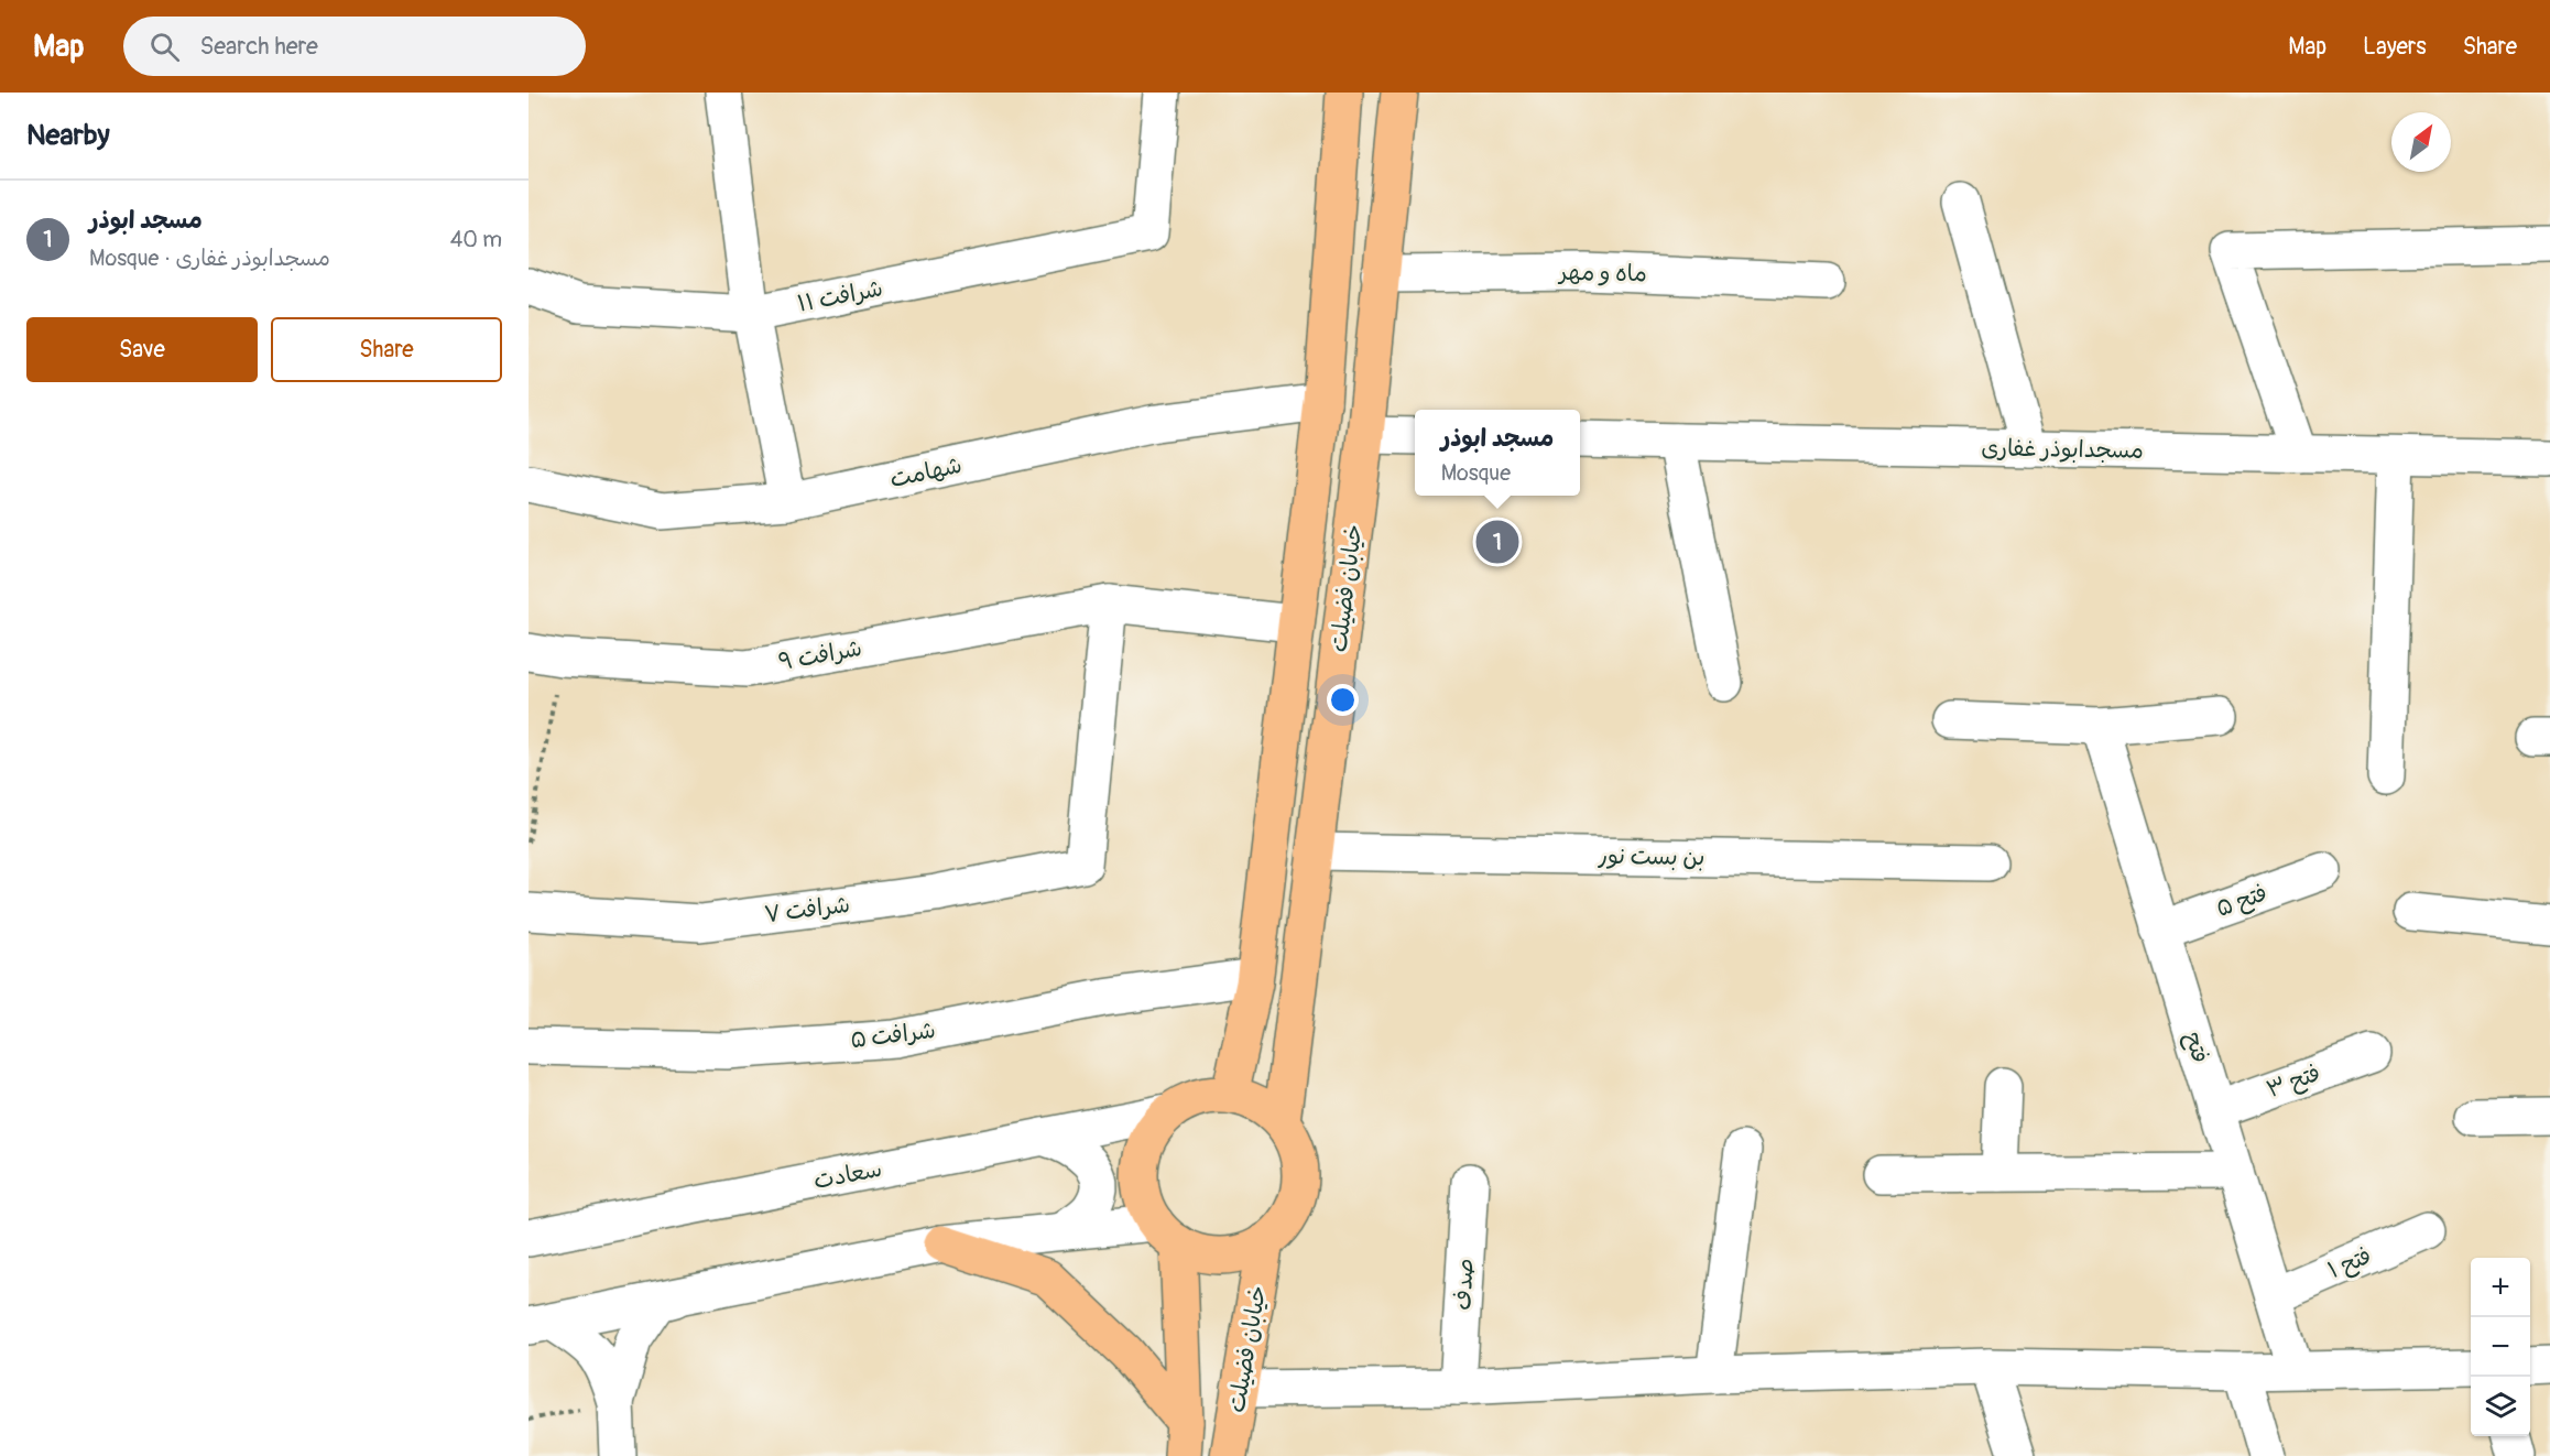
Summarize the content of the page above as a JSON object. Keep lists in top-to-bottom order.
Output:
{
  "streets": {
    "main road": ["خیابان فضیلت"],
    "street": [
      "ماه و مهر",
      "شرافت ۱۱",
      "مسجدابوذر غفاری",
      "شهامت",
      "شرافت ۹",
      "بن بست نور",
      "فتح ۵",
      "شرافت ۷",
      "شرافت ۵",
      "فتح",
      "فتح ۳",
      "سعادت",
      "فتح ۱",
      "صدف"
    ]
  },
  "crossings": [
    ["ماه و مهر", "خیابان فضیلت"],
    ["شهامت", "خیابان فضیلت"],
    ["خیابان فضیلت", "شرافت ۹"],
    ["خیابان فضیلت", "بن بست نور"],
    ["خیابان فضیلت", "شرافت ۵"],
    ["خیابان فضیلت", "سعادت"],
    ["شرافت ۹", "شرافت ۷"],
    ["فتح ۵", "فتح"],
    ["فتح", "فتح ۳"],
    ["فتح", "فتح ۱"]
  ],
  "north": "top right",
  "page": {
    "header": "Map",
    "search": "Search here",
    "nav": ["Map", "Layers", "Share"],
    "heading": "Nearby",
    "list": [
      {
        "mark": "1",
        "name": "مسجد ابوذر",
        "note": "Mosque · مسجدابوذر غفاری",
        "value": "40 m"
      }
    ],
    "buttons": ["Save", "Share"],
    "popup": ["مسجد ابوذر", "Mosque"],
    "pins": "1",
    "map_buttons": ["+", "−"]
  }
}
